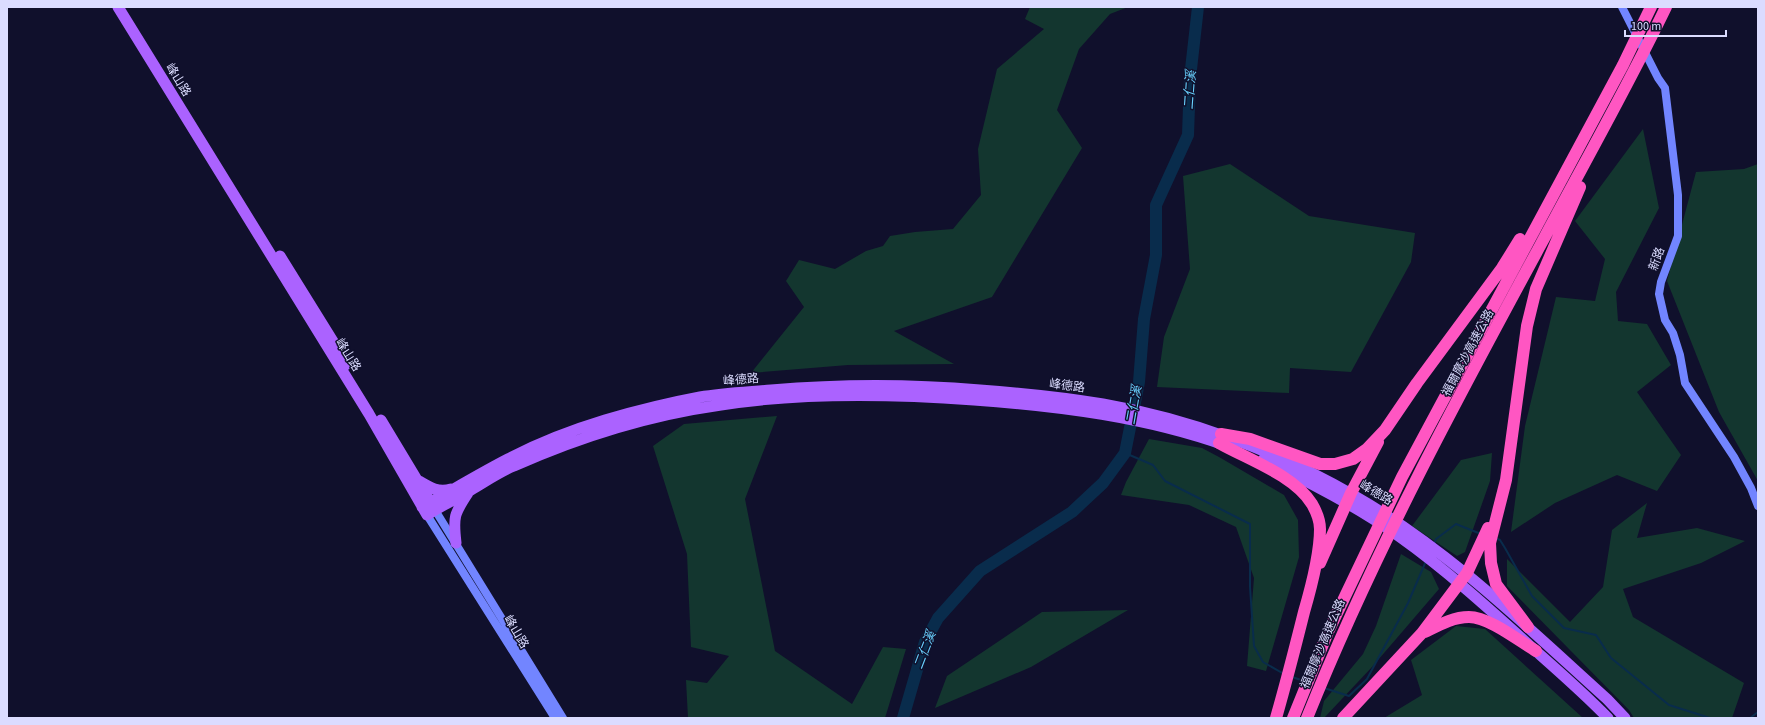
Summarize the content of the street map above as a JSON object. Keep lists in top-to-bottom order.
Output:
{
  "streets": {
    "highway": ["福爾摩沙高速公路"],
    "main road": ["峰山路", "峰德路"],
    "street": ["新路"]
  },
  "crossings": [
    ["峰山路", "峰德路"]
  ],
  "water": ["二仁溪"],
  "scale_bar": "100 m"
}
